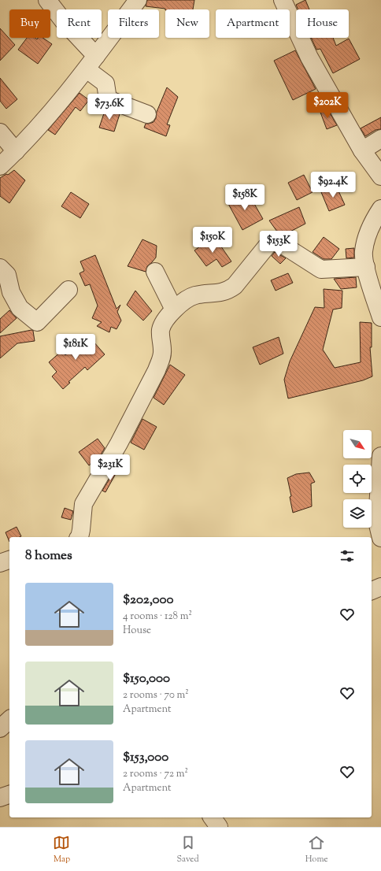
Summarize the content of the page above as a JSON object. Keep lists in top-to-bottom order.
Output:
{
  "north": "bottom right",
  "page": {
    "chip": [
      "Buy",
      "Rent",
      "Filters",
      "New",
      "Apartment",
      "House"
    ],
    "price": [
      "$202K",
      "$73.6K",
      "$92.4K",
      "$158K",
      "$150K",
      "$153K",
      "$181K",
      "$231K"
    ],
    "heading": "8 homes",
    "list": [
      {
        "name": "$202,000",
        "note": "4 rooms · 128 m² · House"
      },
      {
        "name": "$150,000",
        "note": "2 rooms · 70 m² · Apartment"
      },
      {
        "name": "$153,000",
        "note": "2 rooms · 72 m² · Apartment"
      }
    ],
    "tabs": ["Map", "Saved", "Home"]
  }
}
